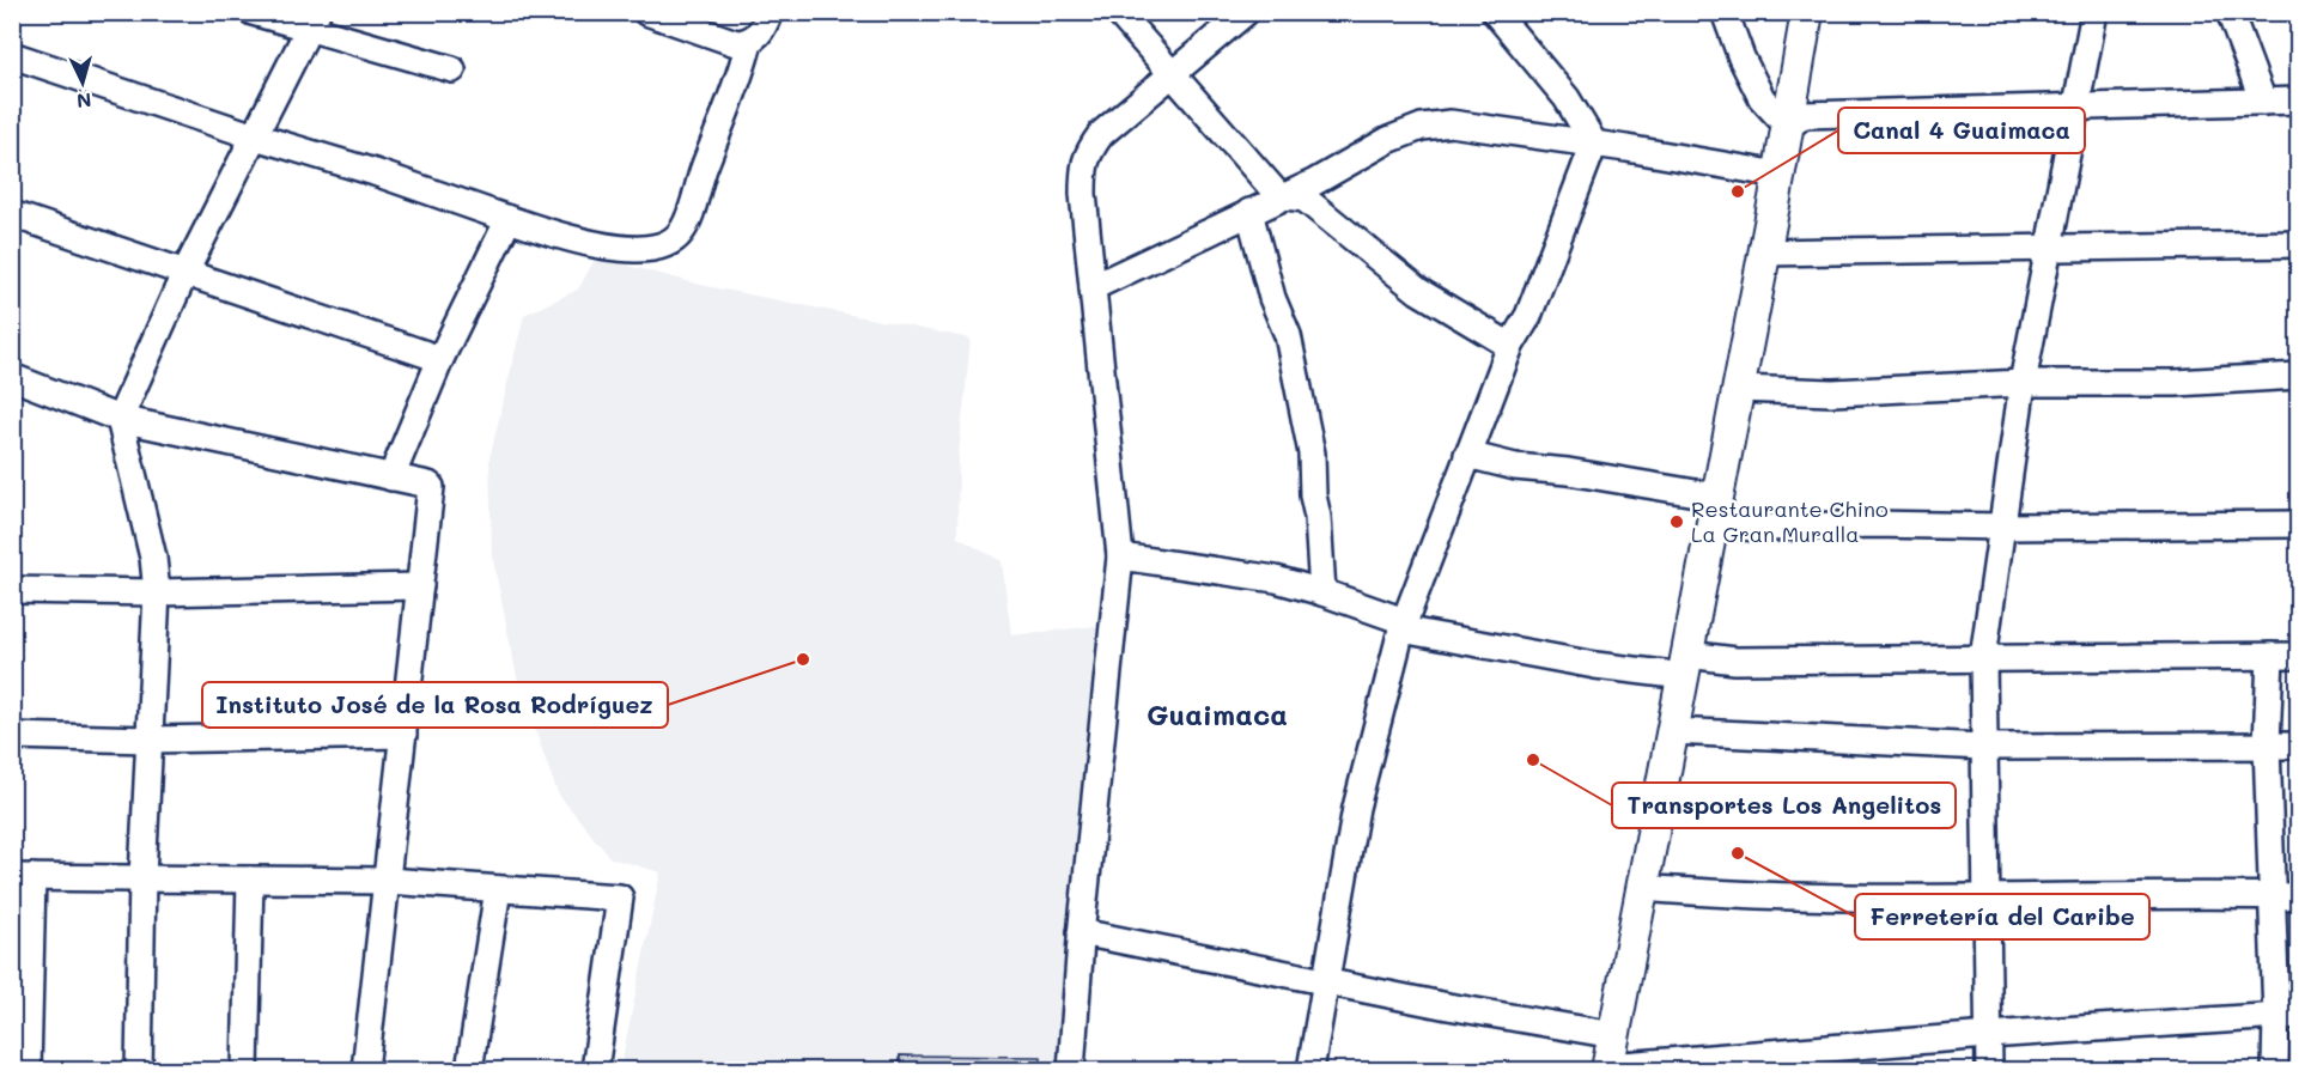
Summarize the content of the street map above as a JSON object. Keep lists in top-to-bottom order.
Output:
{
  "districts": ["Guaimaca"],
  "places": [
    "Canal 4 Guaimaca",
    "Restaurante Chino La Gran Muralla",
    "Instituto José de la Rosa Rodríguez",
    "Transportes Los Angelitos",
    "Ferretería del Caribe"
  ],
  "north": "bottom"
}
